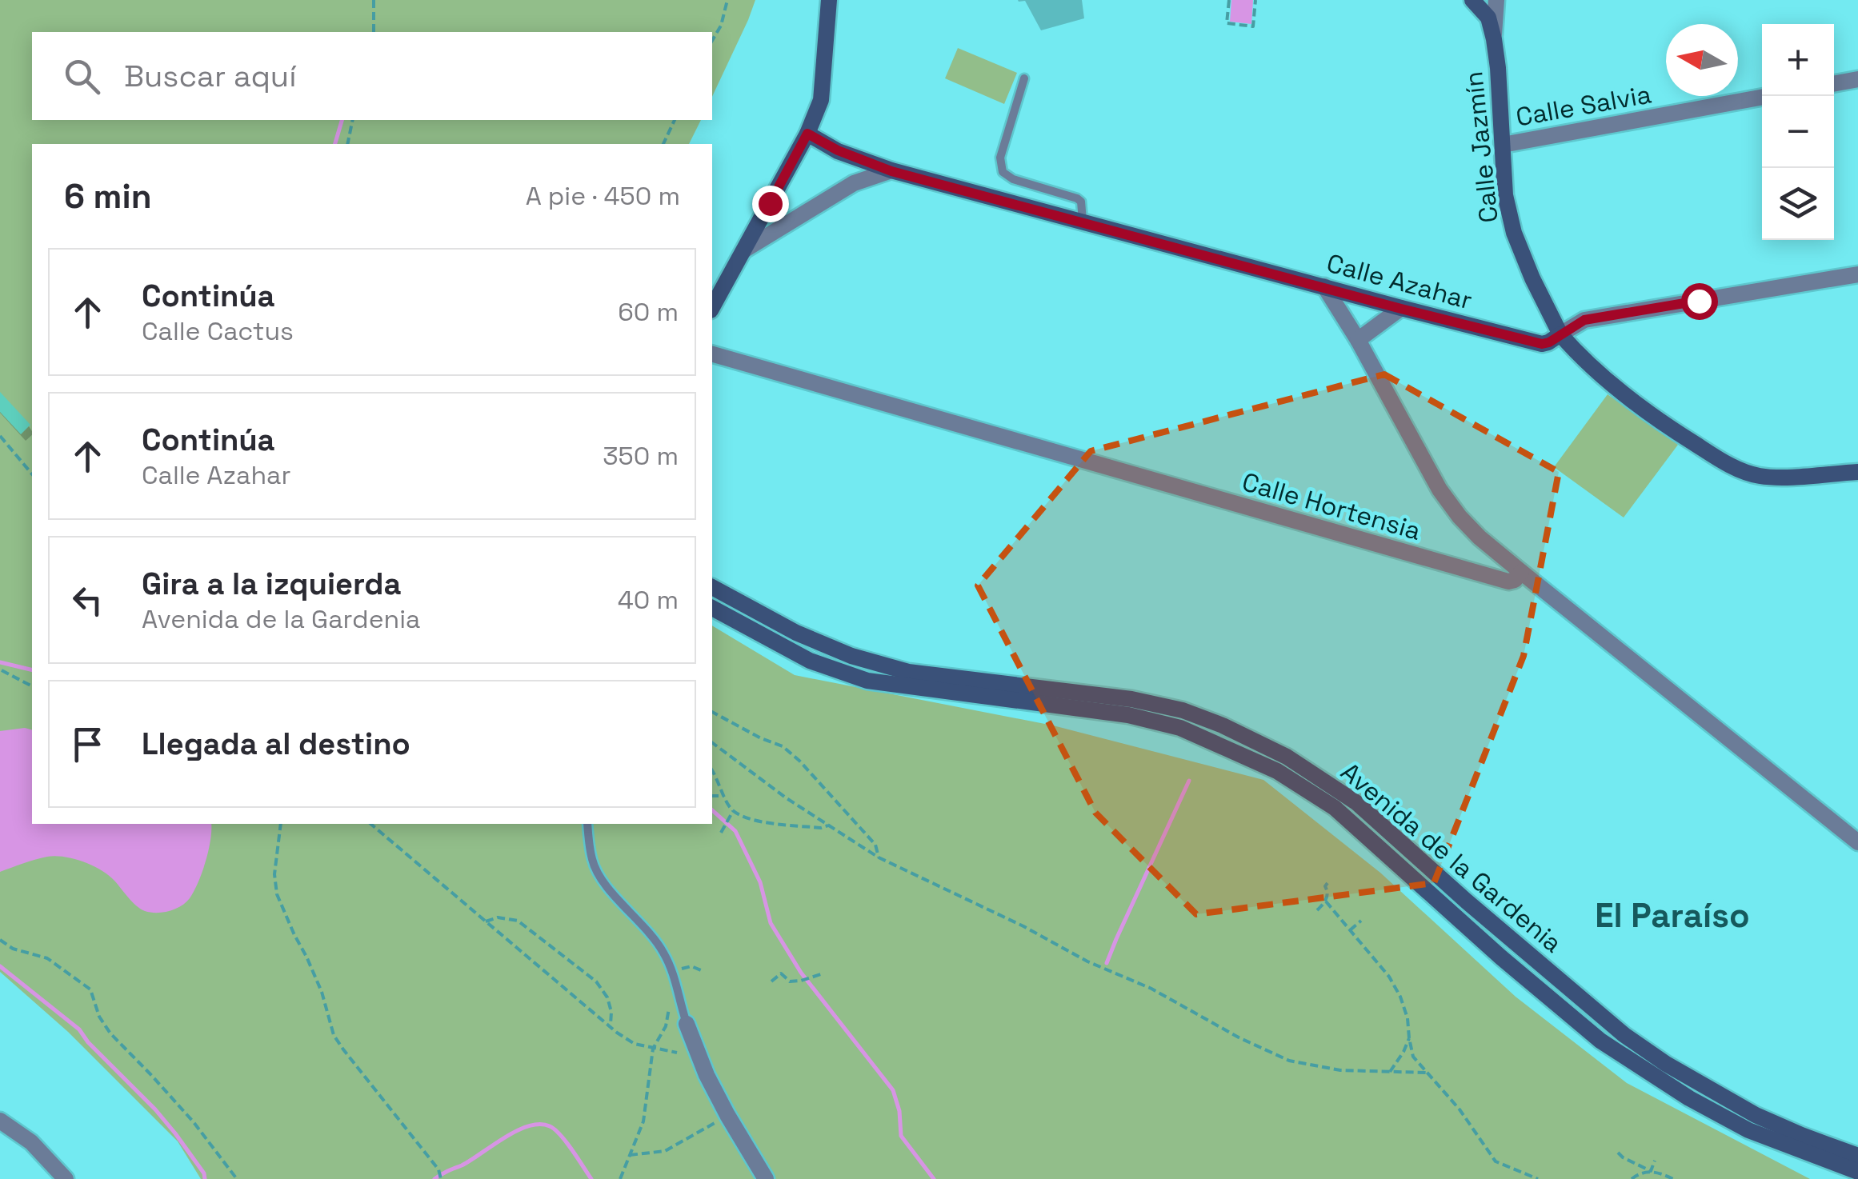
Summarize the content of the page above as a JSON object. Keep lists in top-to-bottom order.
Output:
{
  "streets": {
    "street": [
      "Calle Salvia",
      "Calle Jazmín",
      "Calle Azahar",
      "Calle Hortensia",
      "Avenida de la Gardenia"
    ]
  },
  "crossings": [
    ["Calle Salvia", "Calle Jazmín"],
    ["Calle Jazmín", "Calle Azahar"]
  ],
  "districts": ["El Paraíso"],
  "north": "left",
  "page": {
    "map_buttons": ["+", "−"],
    "search": "Buscar aquí",
    "heading": ["6 min", "A pie · 450 m"],
    "list": [
      ["Continúa", "Calle Cactus", "60 m"],
      ["Continúa", "Calle Azahar", "350 m"],
      ["Gira a la izquierda", "Avenida de la Gardenia", "40 m"],
      "Llegada al destino"
    ]
  }
}
